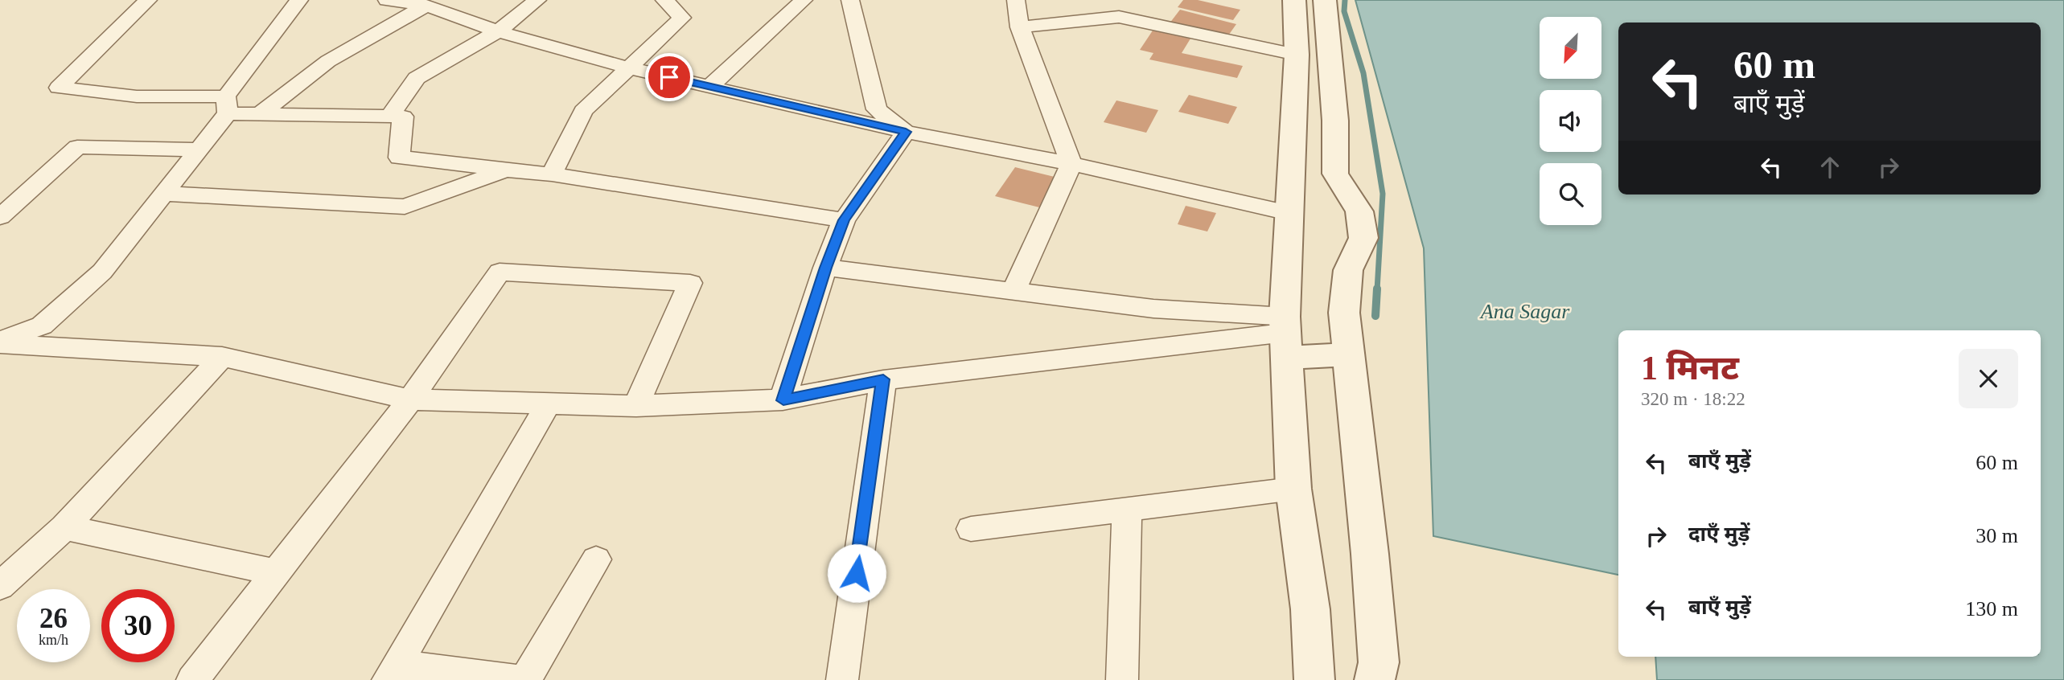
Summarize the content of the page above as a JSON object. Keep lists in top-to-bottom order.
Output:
{
  "water": ["Ana Sagar"],
  "north": "bottom left",
  "page": {
    "turn": ["60 m", "बाएँ मुड़ें"],
    "heading": ["1 मिनट", "320 m · 18:22"],
    "list": [
      {
        "name": "बाएँ मुड़ें",
        "value": "60 m"
      },
      {
        "name": "दाएँ मुड़ें",
        "value": "30 m"
      },
      {
        "name": "बाएँ मुड़ें",
        "value": "130 m"
      }
    ],
    "speed": "26 km/h",
    "limit": "30"
  }
}
